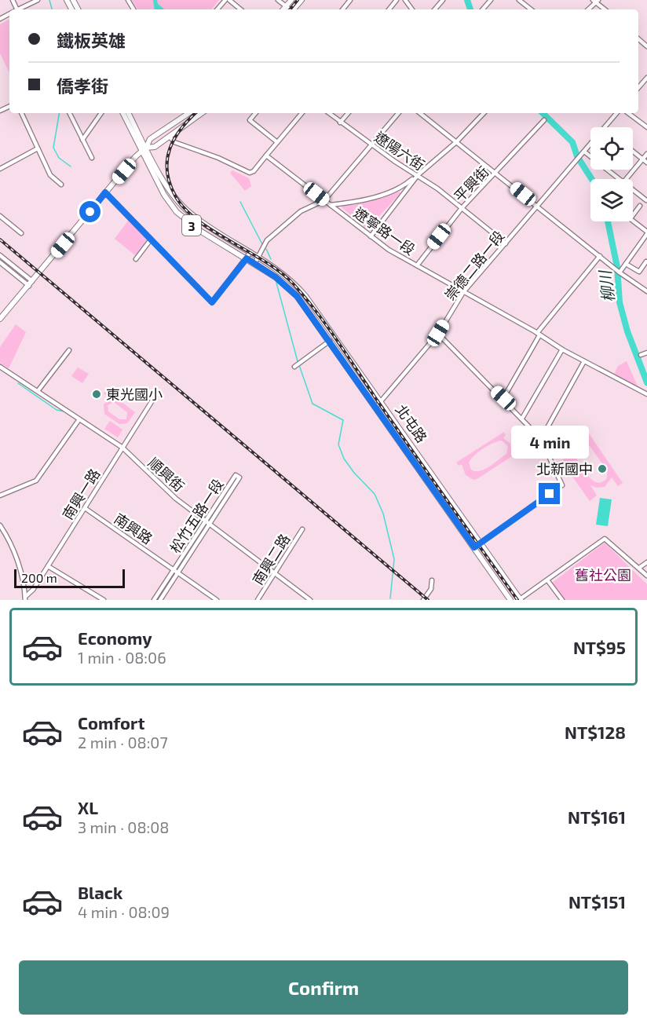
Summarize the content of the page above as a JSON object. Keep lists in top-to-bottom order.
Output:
{
  "streets": {
    "main road": ["3", "北屯路"],
    "street": [
      "遼陽六街",
      "平興街",
      "遼寧路一段",
      "崇德二路一段",
      "順興街",
      "南興一路",
      "松竹五路一段",
      "南興路",
      "南興二路"
    ]
  },
  "crossings": [
    ["遼陽六街", "平興街"],
    ["遼陽六街", "崇德二路一段"],
    ["平興街", "遼寧路一段"],
    ["3", "北屯路"],
    ["遼寧路一段", "崇德二路一段"],
    ["崇德二路一段", "北屯路"],
    ["順興街", "南興一路"],
    ["順興街", "松竹五路一段"],
    ["順興街", "南興二路"],
    ["南興一路", "南興路"],
    ["松竹五路一段", "南興路"]
  ],
  "water": ["柳川"],
  "parks": ["舊社公園"],
  "places": ["東光國小", "北新國中"],
  "scale_bar": "200 m",
  "page": {
    "banner": ["鐵板英雄", "僑孝街"],
    "bubble": "4 min",
    "scale": "200 m",
    "list": [
      {
        "name": "Economy",
        "note": "1 min · 08:06",
        "value": "NT$95"
      },
      {
        "name": "Comfort",
        "note": "2 min · 08:07",
        "value": "NT$128"
      },
      {
        "name": "XL",
        "note": "3 min · 08:08",
        "value": "NT$161"
      },
      {
        "name": "Black",
        "note": "4 min · 08:09",
        "value": "NT$151"
      }
    ],
    "buttons": "Confirm"
  }
}
